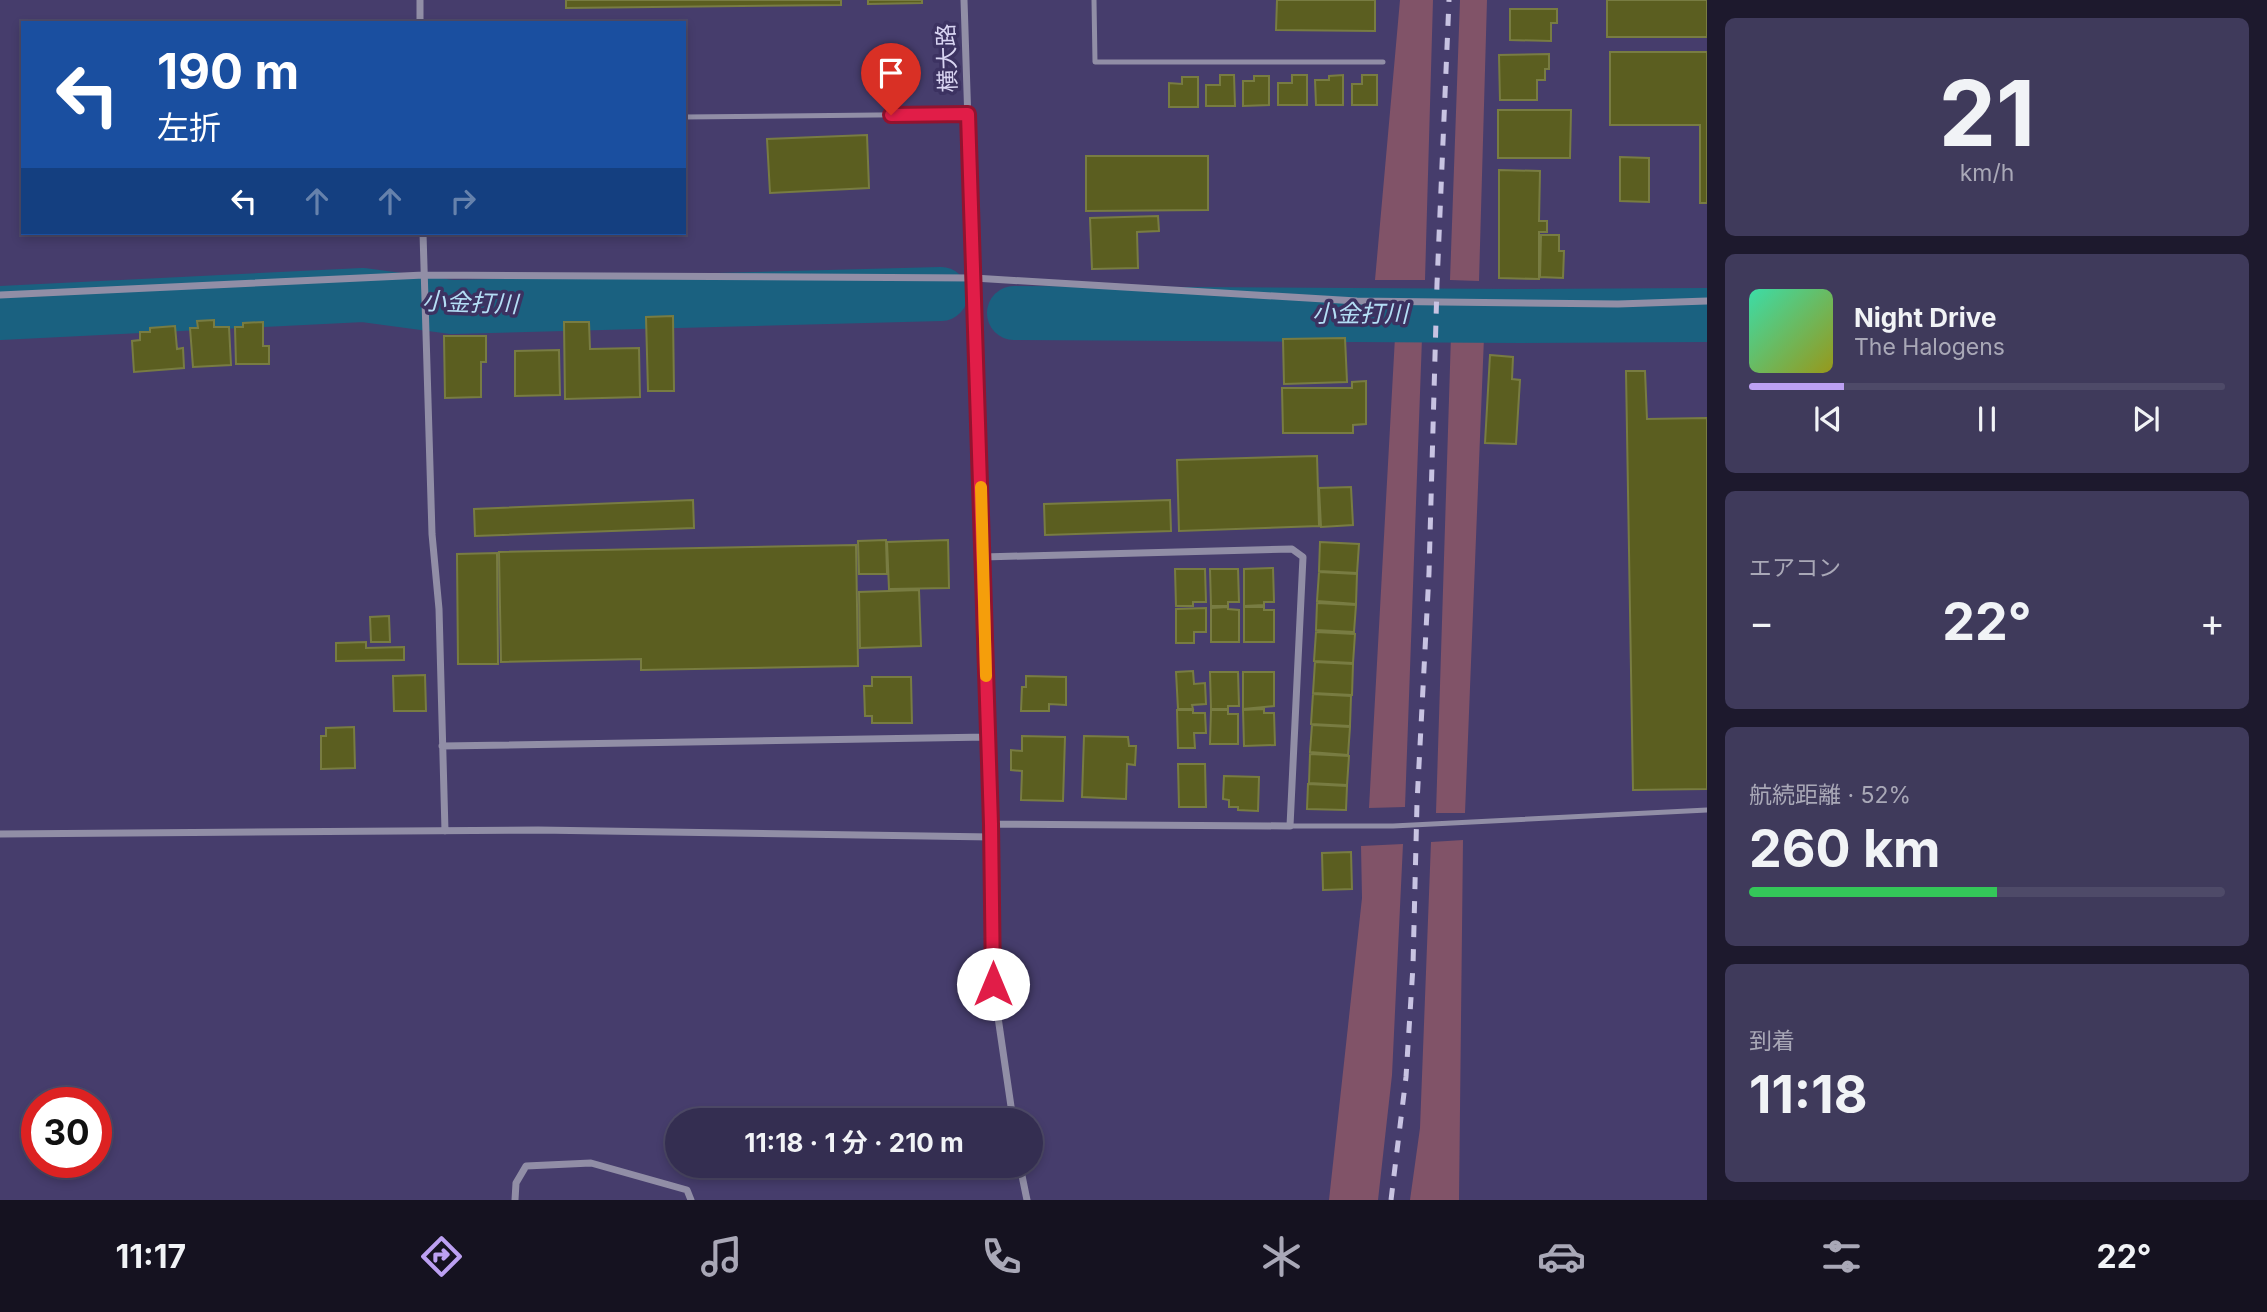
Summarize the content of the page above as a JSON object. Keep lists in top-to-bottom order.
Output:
{
  "streets": {
    "street": ["横大路"]
  },
  "water": ["小金打川"],
  "page": {
    "tile": [
      ["21", "km/h"],
      "エアコン",
      ["航続距離 · 52%", "260 km"],
      ["到着", "11:18"]
    ],
    "turn": ["190 m", "左折"],
    "song": ["Night Drive", "The Halogens"],
    "heat": ["−", "22°", "+"],
    "limit": "30",
    "trip": "11:18 · 1 分 · 210 m",
    "tabs": ["11:17", "22°"]
  }
}
